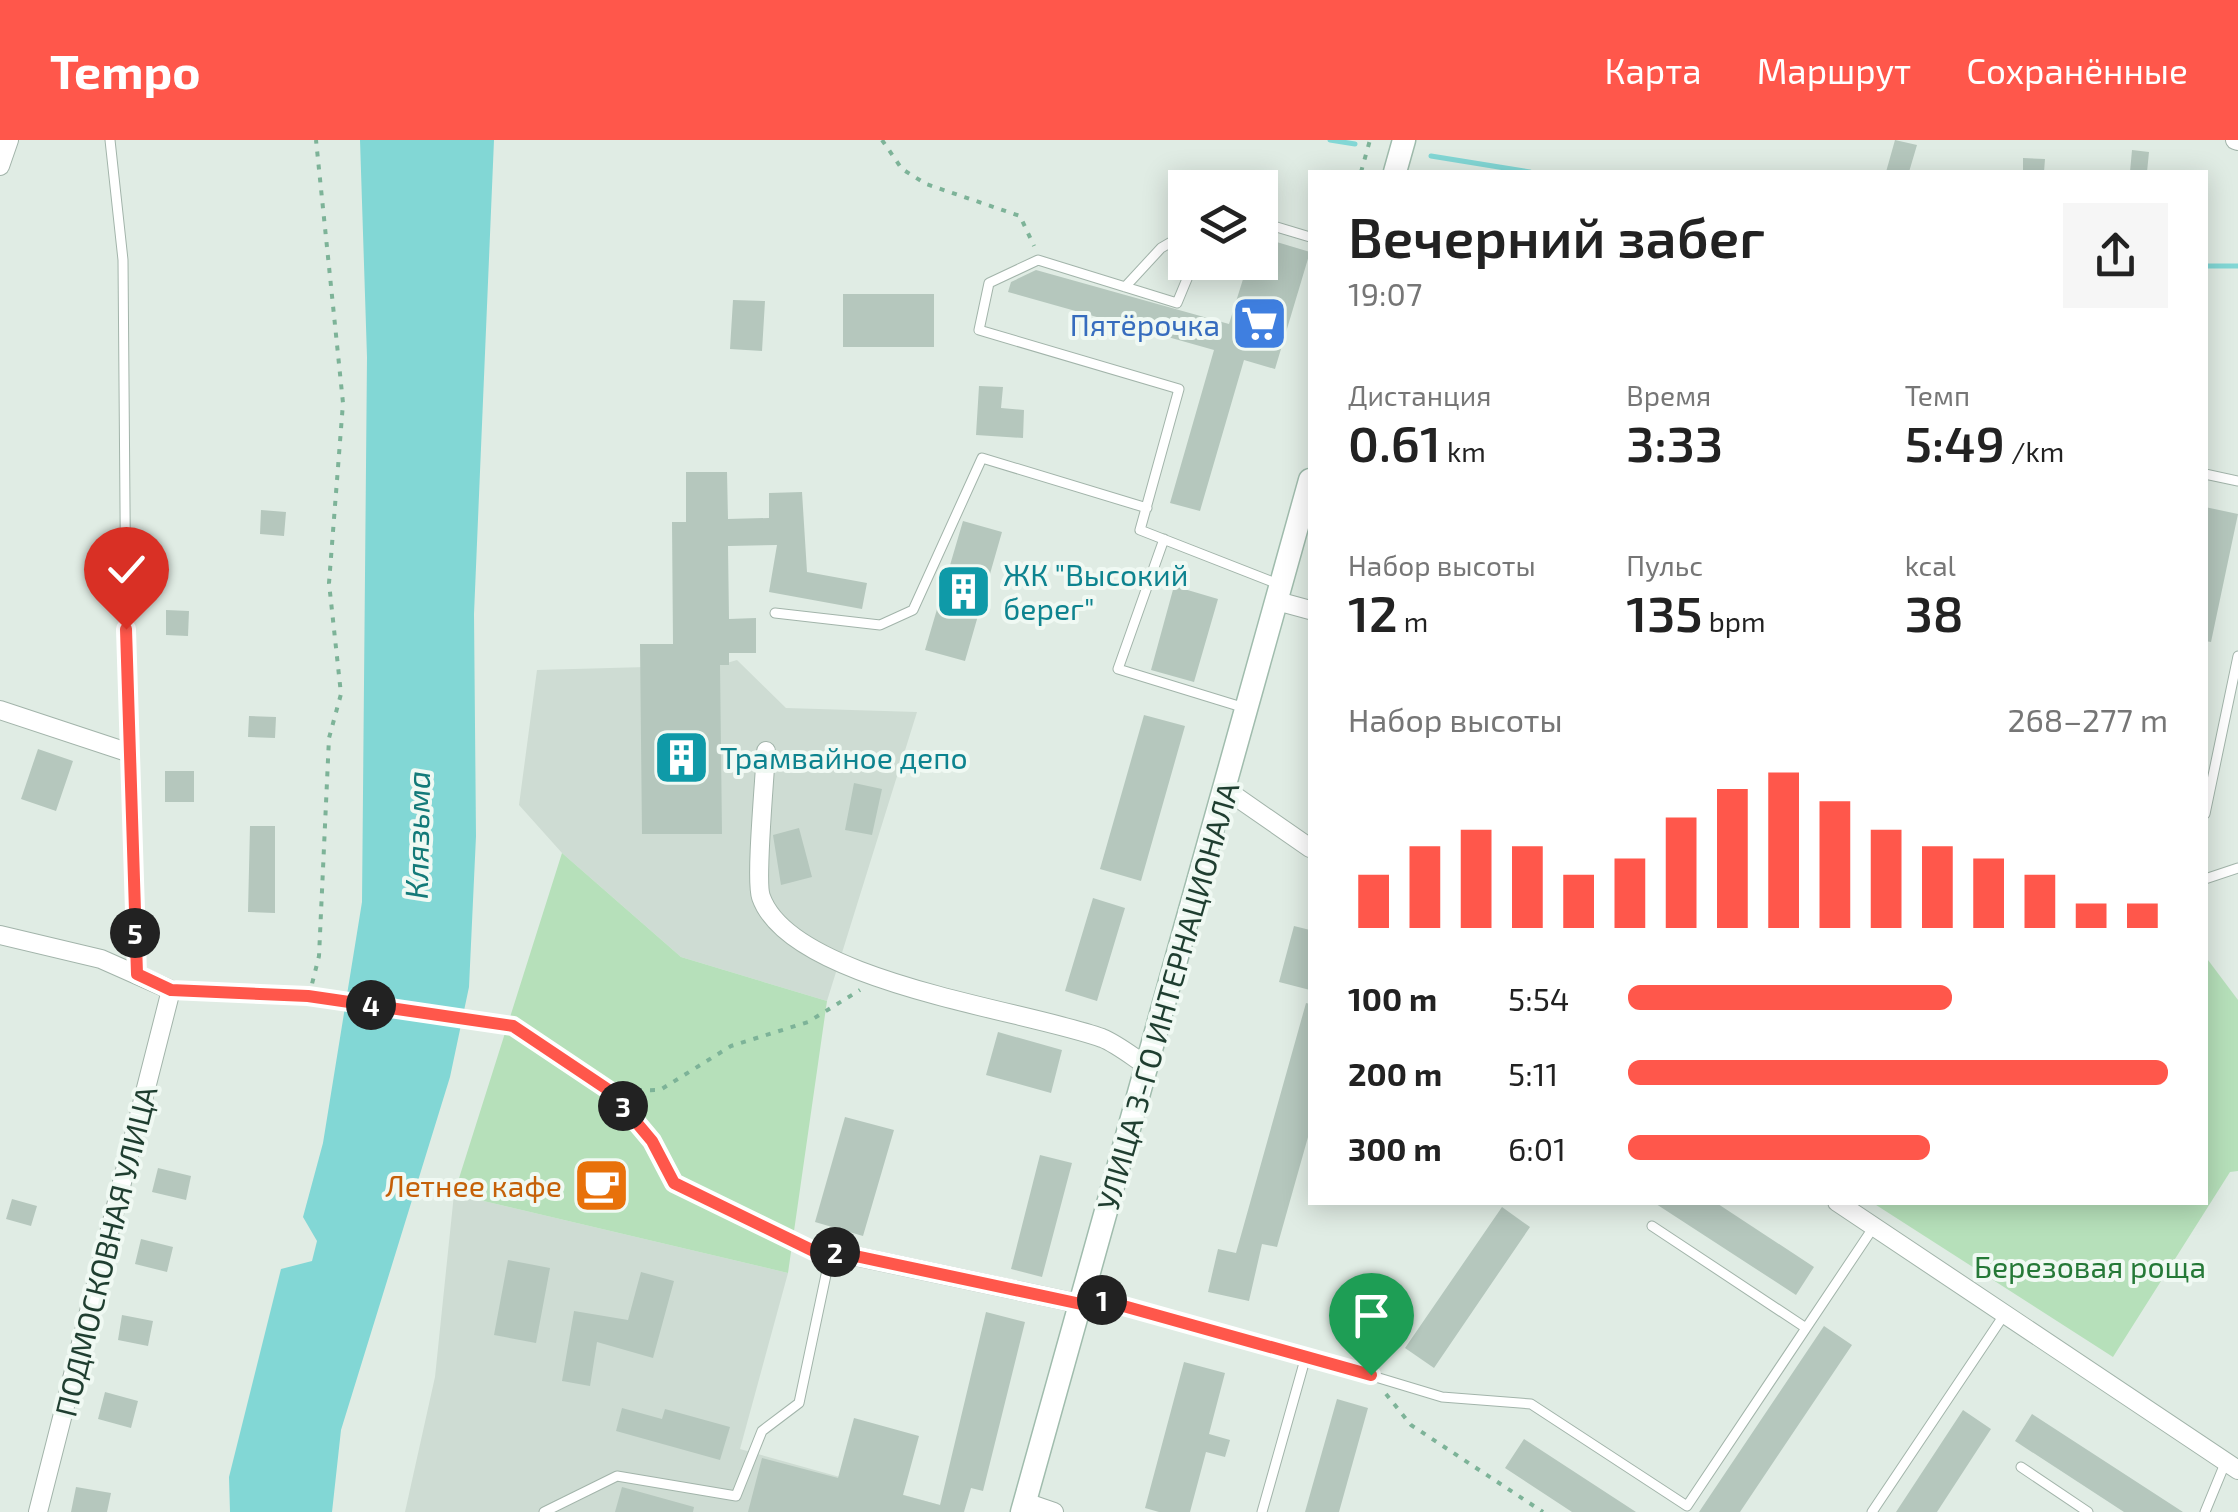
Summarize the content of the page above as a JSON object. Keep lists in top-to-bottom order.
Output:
{
  "streets": {
    "main road": ["УЛИЦА 3-ГО ИНТЕРНАЦИОНАЛА"],
    "street": ["ПОДМОСКОВНАЯ УЛИЦА"]
  },
  "water": ["Клязьма"],
  "parks": ["Березовая роща"],
  "places": {
    "supermarket": ["Пятёрочка"],
    "building": ["ЖК \"Высокий берег\"", "Трамвайное депо"],
    "cafe": ["Летнее кафе"]
  },
  "page": {
    "header": "Tempo",
    "nav": ["Карта", "Маршрут", "Сохранённые"],
    "heading": ["Вечерний забег", "19:07"],
    "stats": [
      ["Дистанция", "0.61 km"],
      ["Время", "3:33"],
      ["Темп", "5:49 /km"],
      ["Набор высоты", "12 m"],
      ["Пульс", "135 bpm"],
      ["kcal", "38"]
    ],
    "chart": ["Набор высоты", "268–277 m"],
    "pins": [
      "5",
      "4",
      "3",
      "2",
      "1"
    ],
    "list": [
      {
        "name": "100 m",
        "note": "5:54"
      },
      {
        "name": "200 m",
        "note": "5:11"
      },
      {
        "name": "300 m",
        "note": "6:01"
      }
    ]
  }
}
